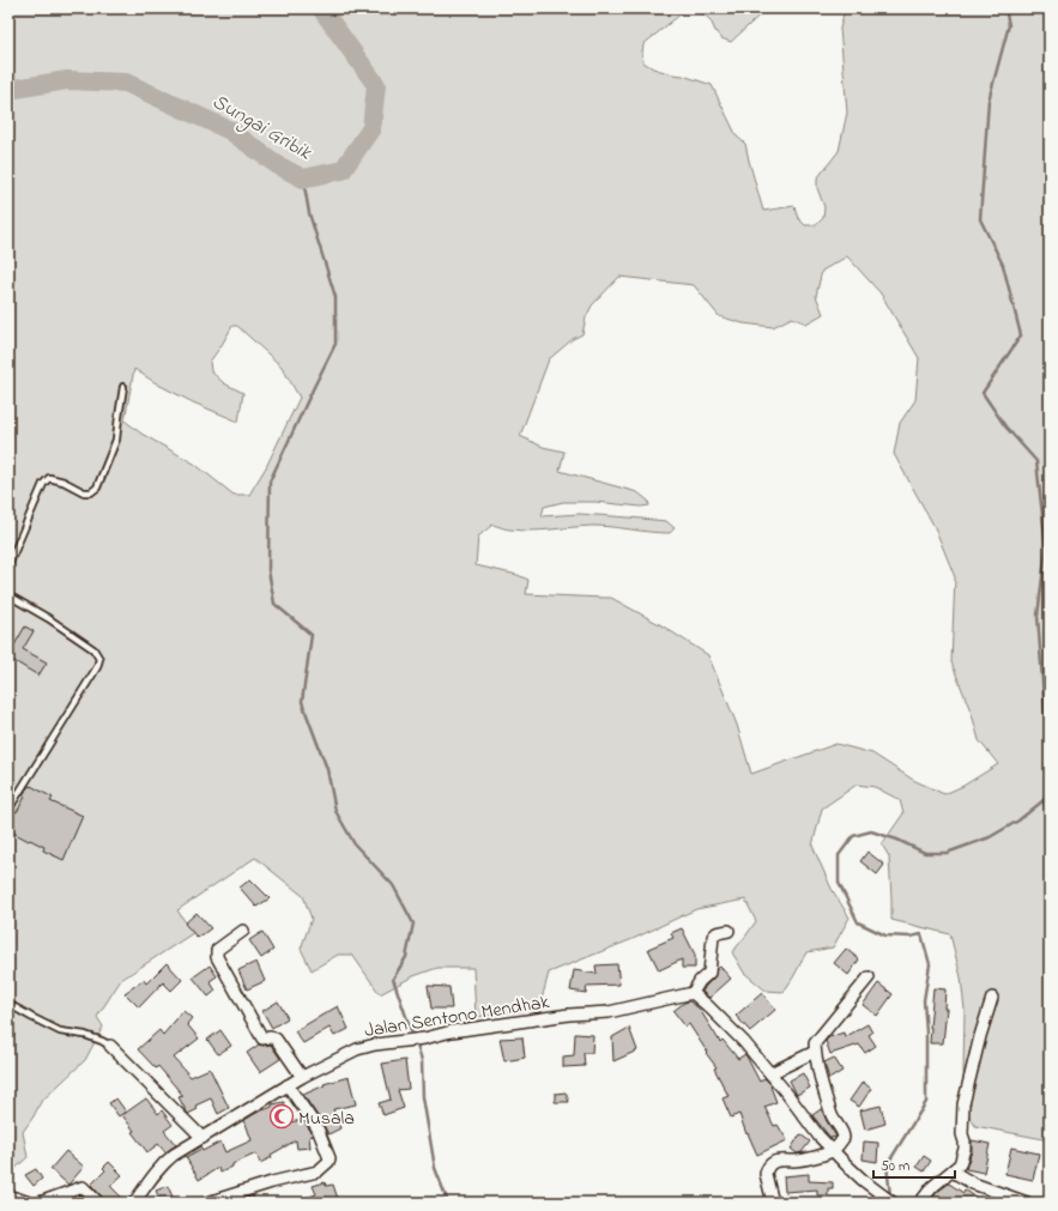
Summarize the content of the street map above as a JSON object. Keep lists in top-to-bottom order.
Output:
{
  "streets": {
    "street": ["Jalan Sentono Mendhak"]
  },
  "water": ["Sungai Gribik"],
  "places": {
    "mosque": ["Musala"]
  },
  "scale_bar": "50 m"
}
